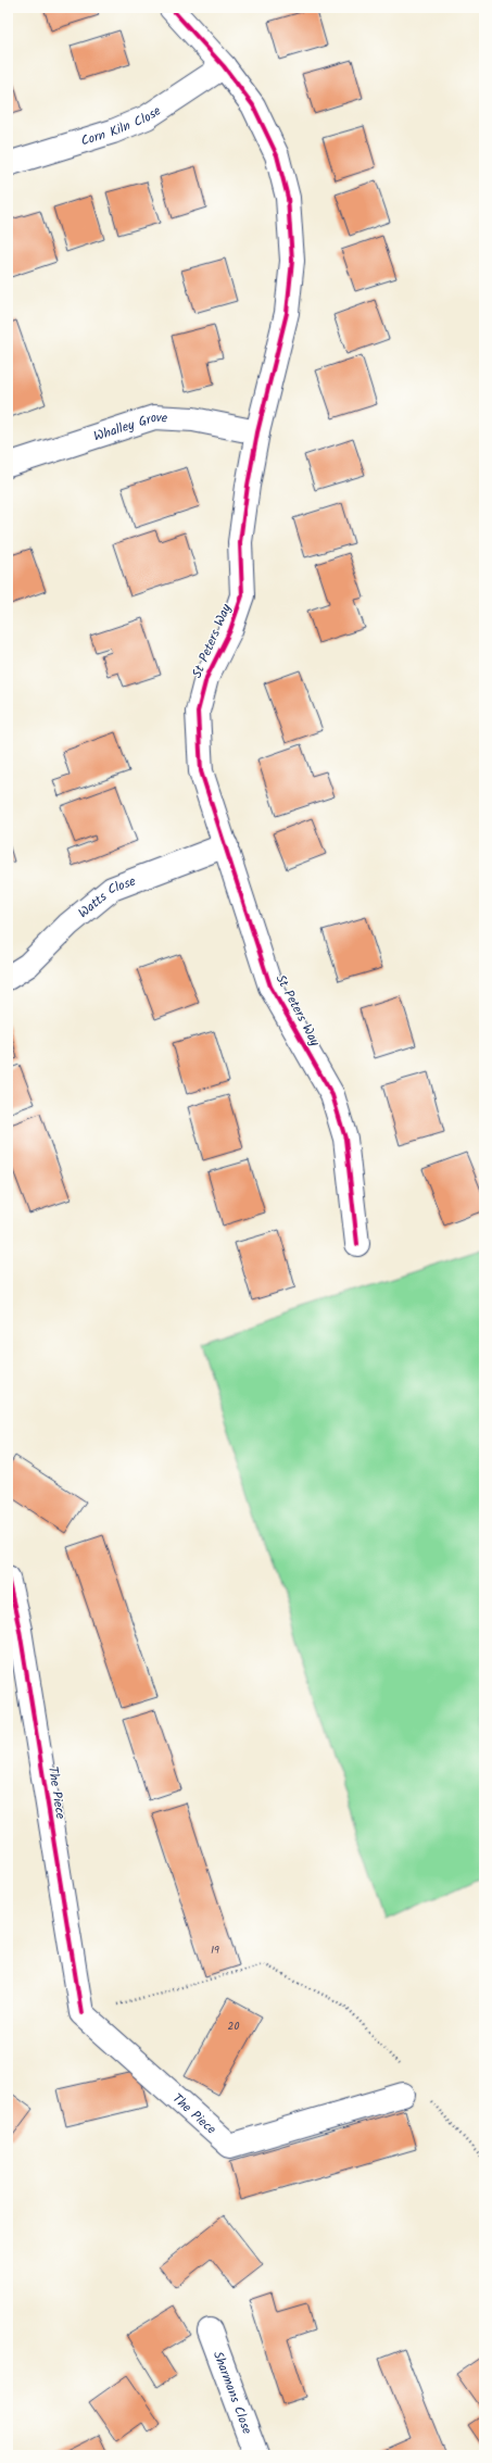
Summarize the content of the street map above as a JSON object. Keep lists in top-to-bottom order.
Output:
{
  "streets": {
    "street": [
      "Corn Kiln Close",
      "Whalley Grove",
      "St Peters Way",
      "Watts Close",
      "The Piece",
      "Sharmans Close"
    ]
  },
  "crossings": [
    ["Corn Kiln Close", "St Peters Way"],
    ["Whalley Grove", "St Peters Way"],
    ["St Peters Way", "Watts Close"]
  ],
  "house_numbers": ["19", "20"]
}
